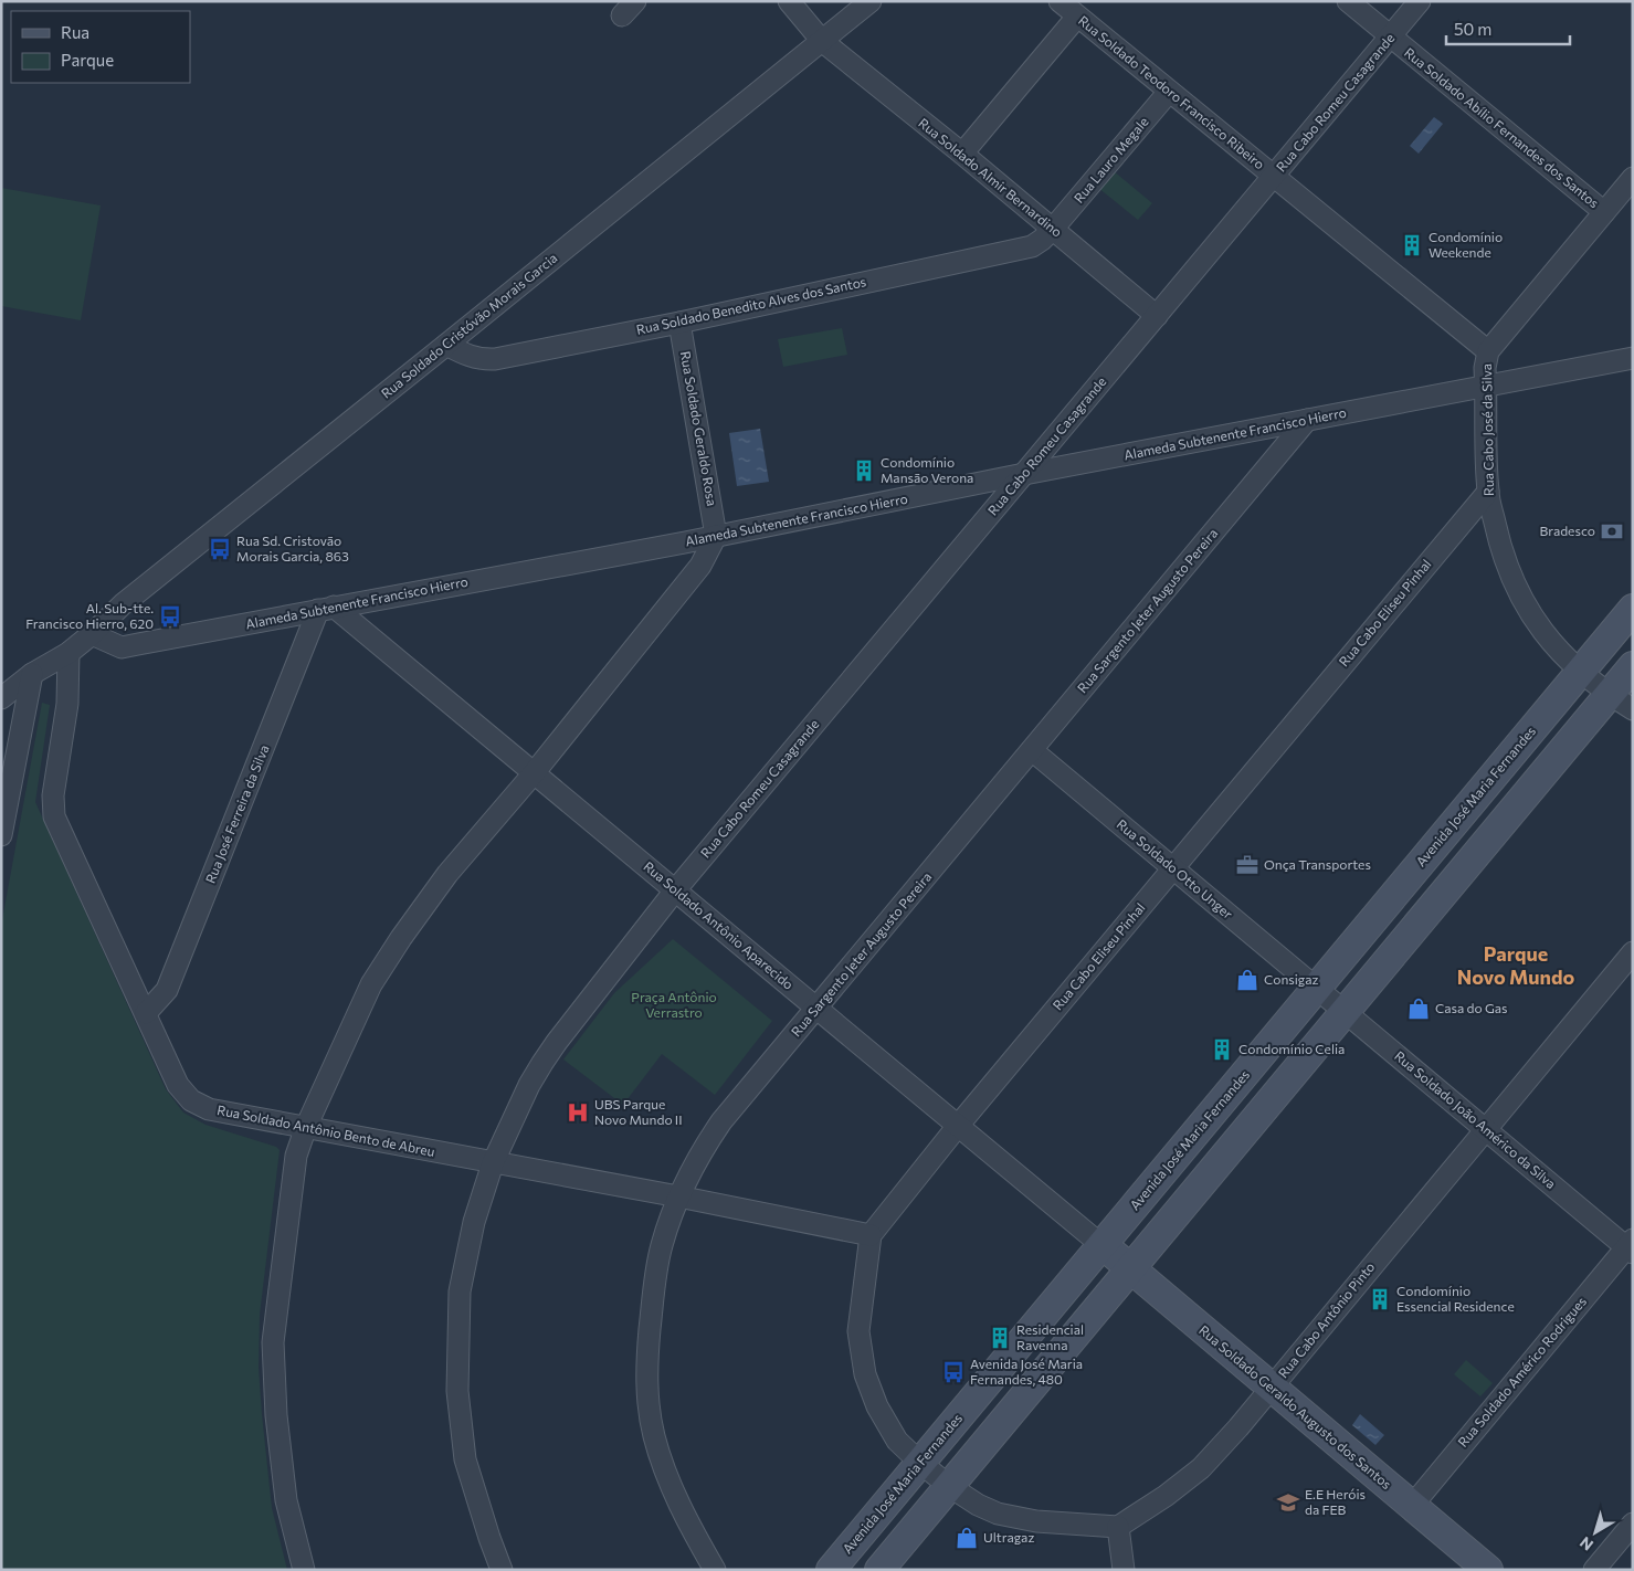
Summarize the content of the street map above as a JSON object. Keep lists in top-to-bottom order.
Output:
{
  "streets": {
    "main road": ["Avenida José Maria Fernandes", "Rua Soldado Geraldo Augusto dos Santos"],
    "street": [
      "Rua Soldado Teodoro Francisco Ribeiro",
      "Rua Cabo Romeu Casagrande",
      "Rua Soldado Abílio Fernandes dos Santos",
      "Rua Lauro Megale",
      "Rua Soldado Almir Bernardino",
      "Rua Soldado Benedito Alves dos Santos",
      "Rua Soldado Cristóvão Morais Garcia",
      "Rua Soldado Geraldo Rosa",
      "Rua Cabo José da Silva",
      "Alameda Subtenente Francisco Hierro",
      "Rua Sargento Jeter Augusto Pereira",
      "Rua Cabo Eliseu Pinhal",
      "Rua José Ferreira da Silva",
      "Rua Soldado Otto Unger",
      "Rua Soldado Antônio Aparecido",
      "Rua Soldado João Américo da Silva",
      "Rua Soldado Antônio Bento de Abreu",
      "Rua Cabo Antônio Pinto",
      "Rua Soldado Américo Rodrigues"
    ]
  },
  "crossings": [
    ["Rua Soldado Teodoro Francisco Ribeiro", "Rua Cabo Romeu Casagrande"],
    ["Rua Soldado Teodoro Francisco Ribeiro", "Rua Lauro Megale"],
    ["Rua Soldado Teodoro Francisco Ribeiro", "Rua Cabo José da Silva"],
    ["Rua Cabo Romeu Casagrande", "Rua Soldado Abílio Fernandes dos Santos"],
    ["Rua Cabo Romeu Casagrande", "Rua Soldado Almir Bernardino"],
    ["Rua Cabo Romeu Casagrande", "Alameda Subtenente Francisco Hierro"],
    ["Rua Cabo Romeu Casagrande", "Rua Soldado Antônio Aparecido"],
    ["Rua Cabo Romeu Casagrande", "Rua Soldado Antônio Bento de Abreu"],
    ["Rua Soldado Abílio Fernandes dos Santos", "Rua Cabo José da Silva"],
    ["Rua Lauro Megale", "Rua Soldado Almir Bernardino"],
    ["Rua Lauro Megale", "Rua Soldado Benedito Alves dos Santos"],
    ["Rua Soldado Almir Bernardino", "Rua Soldado Benedito Alves dos Santos"],
    ["Rua Soldado Almir Bernardino", "Rua Soldado Cristóvão Morais Garcia"],
    ["Rua Soldado Benedito Alves dos Santos", "Rua Soldado Cristóvão Morais Garcia"],
    ["Rua Soldado Benedito Alves dos Santos", "Rua Soldado Geraldo Rosa"],
    ["Rua Soldado Cristóvão Morais Garcia", "Alameda Subtenente Francisco Hierro"],
    ["Rua Soldado Cristóvão Morais Garcia", "Rua Soldado Antônio Bento de Abreu"],
    ["Rua Soldado Geraldo Rosa", "Alameda Subtenente Francisco Hierro"],
    ["Rua Cabo José da Silva", "Alameda Subtenente Francisco Hierro"],
    ["Rua Cabo José da Silva", "Rua Cabo Eliseu Pinhal"],
    ["Rua Cabo José da Silva", "Avenida José Maria Fernandes"],
    ["Alameda Subtenente Francisco Hierro", "Rua Sargento Jeter Augusto Pereira"],
    ["Alameda Subtenente Francisco Hierro", "Rua José Ferreira da Silva"],
    ["Alameda Subtenente Francisco Hierro", "Rua Soldado Antônio Aparecido"],
    ["Rua Sargento Jeter Augusto Pereira", "Rua Soldado Otto Unger"],
    ["Rua Sargento Jeter Augusto Pereira", "Rua Soldado Antônio Aparecido"],
    ["Rua Sargento Jeter Augusto Pereira", "Rua Soldado Antônio Bento de Abreu"],
    ["Rua Cabo Eliseu Pinhal", "Rua Soldado Otto Unger"],
    ["Rua Cabo Eliseu Pinhal", "Rua Soldado Antônio Aparecido"],
    ["Rua Cabo Eliseu Pinhal", "Rua Soldado Antônio Bento de Abreu"],
    ["Avenida José Maria Fernandes", "Rua Soldado Otto Unger"],
    ["Avenida José Maria Fernandes", "Rua Soldado Antônio Aparecido"],
    ["Avenida José Maria Fernandes", "Rua Soldado João Américo da Silva"],
    ["Avenida José Maria Fernandes", "Rua Soldado Geraldo Augusto dos Santos"],
    ["Rua José Ferreira da Silva", "Rua Soldado Antônio Aparecido"],
    ["Rua José Ferreira da Silva", "Rua Soldado Antônio Bento de Abreu"],
    ["Rua Soldado Otto Unger", "Rua Soldado João Américo da Silva"],
    ["Rua Soldado Antônio Aparecido", "Rua Soldado Geraldo Augusto dos Santos"],
    ["Rua Soldado João Américo da Silva", "Rua Cabo Antônio Pinto"],
    ["Rua Soldado João Américo da Silva", "Rua Soldado Américo Rodrigues"],
    ["Rua Cabo Antônio Pinto", "Rua Soldado Geraldo Augusto dos Santos"],
    ["Rua Soldado Américo Rodrigues", "Rua Soldado Geraldo Augusto dos Santos"]
  ],
  "districts": ["Parque Novo Mundo"],
  "parks": ["Praça Antônio Verrastro"],
  "places": {
    "building": [
      "Condomínio Weekende",
      "Condomínio Mansão Verona",
      "Condomínio Celia",
      "Condomínio Essencial Residence",
      "Residencial Ravenna"
    ],
    "bank": ["Bradesco"],
    "bus stop": ["Rua Sd. Cristovão Morais Garcia, 863", "Al. Sub-tte. Francisco Hierro, 620", "Avenida José Maria Fernandes, 480"],
    "office": ["Onça Transportes"],
    "shop": ["Consigaz", "Casa do Gas", "Ultragaz"],
    "hospital": ["UBS Parque Novo Mundo II"],
    "school or university": ["E.E Heróis da FEB"]
  },
  "legend": ["Rua", "Parque"],
  "scale_bar": "50 m",
  "north": "bottom left"
}
